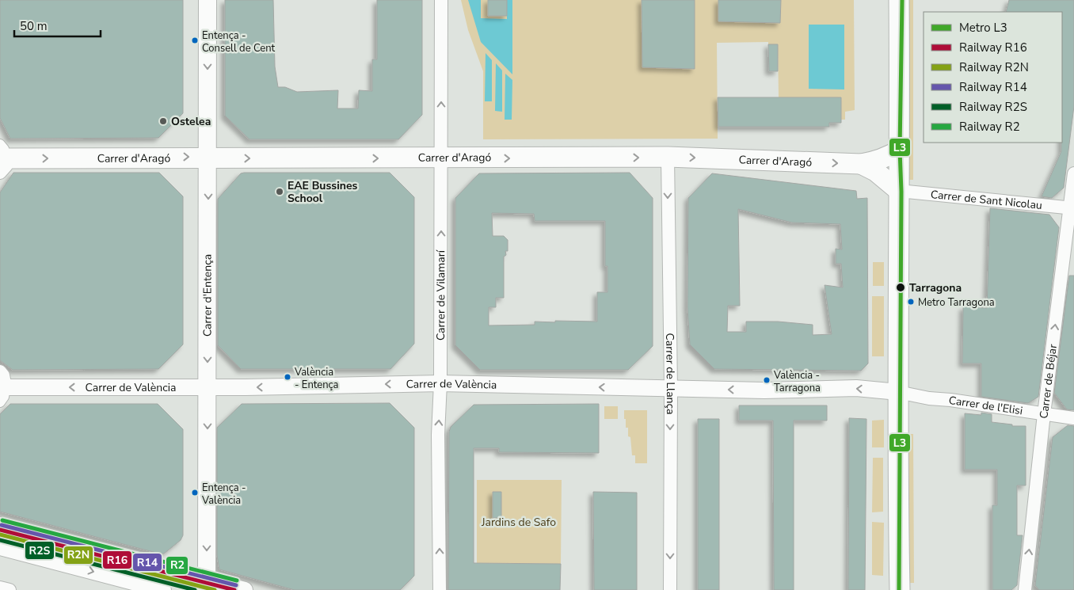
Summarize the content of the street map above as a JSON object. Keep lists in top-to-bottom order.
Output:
{
  "streets": {
    "main road": ["Carrer d'Aragó", "Carrer d'Entença"],
    "street": [
      "Carrer de Sant Nicolau",
      "Carrer de Vilamarí",
      "Carrer de Llança",
      "Carrer de Béjar",
      "Carrer de València",
      "Carrer de l'Elisi"
    ]
  },
  "crossings": [
    ["Carrer d'Aragó", "Carrer d'Entença"],
    ["Carrer d'Aragó", "Carrer de Vilamarí"],
    ["Carrer d'Aragó", "Carrer de Llança"],
    ["Carrer de Sant Nicolau", "Carrer de Béjar"],
    ["Carrer d'Entença", "Carrer de València"],
    ["Carrer de Vilamarí", "Carrer de València"],
    ["Carrer de Llança", "Carrer de València"],
    ["Carrer de Béjar", "Carrer de l'Elisi"],
    ["Carrer de València", "Carrer de l'Elisi"]
  ],
  "one_way": [
    "Carrer d'Aragó",
    "Carrer d'Entença",
    "Carrer de Vilamarí",
    "Carrer de Llança",
    "Carrer de Béjar",
    "Carrer de València"
  ],
  "parks": ["Jardins de Safo"],
  "places": [
    "Entença - Consell de Cent",
    "Ostelea",
    "EAE Bussines School",
    "Tarragona",
    "Metro Tarragona",
    "València - Entença",
    "València - Tarragona",
    "Entença - València"
  ],
  "lines": [
    "metro line L3",
    "rail line R2",
    "rail line R14",
    "rail line R16",
    "rail line R2N",
    "rail line R2S"
  ],
  "legend": [
    "Metro L3",
    "Railway R16",
    "Railway R2N",
    "Railway R14",
    "Railway R2S",
    "Railway R2"
  ],
  "scale_bar": "50 m"
}
